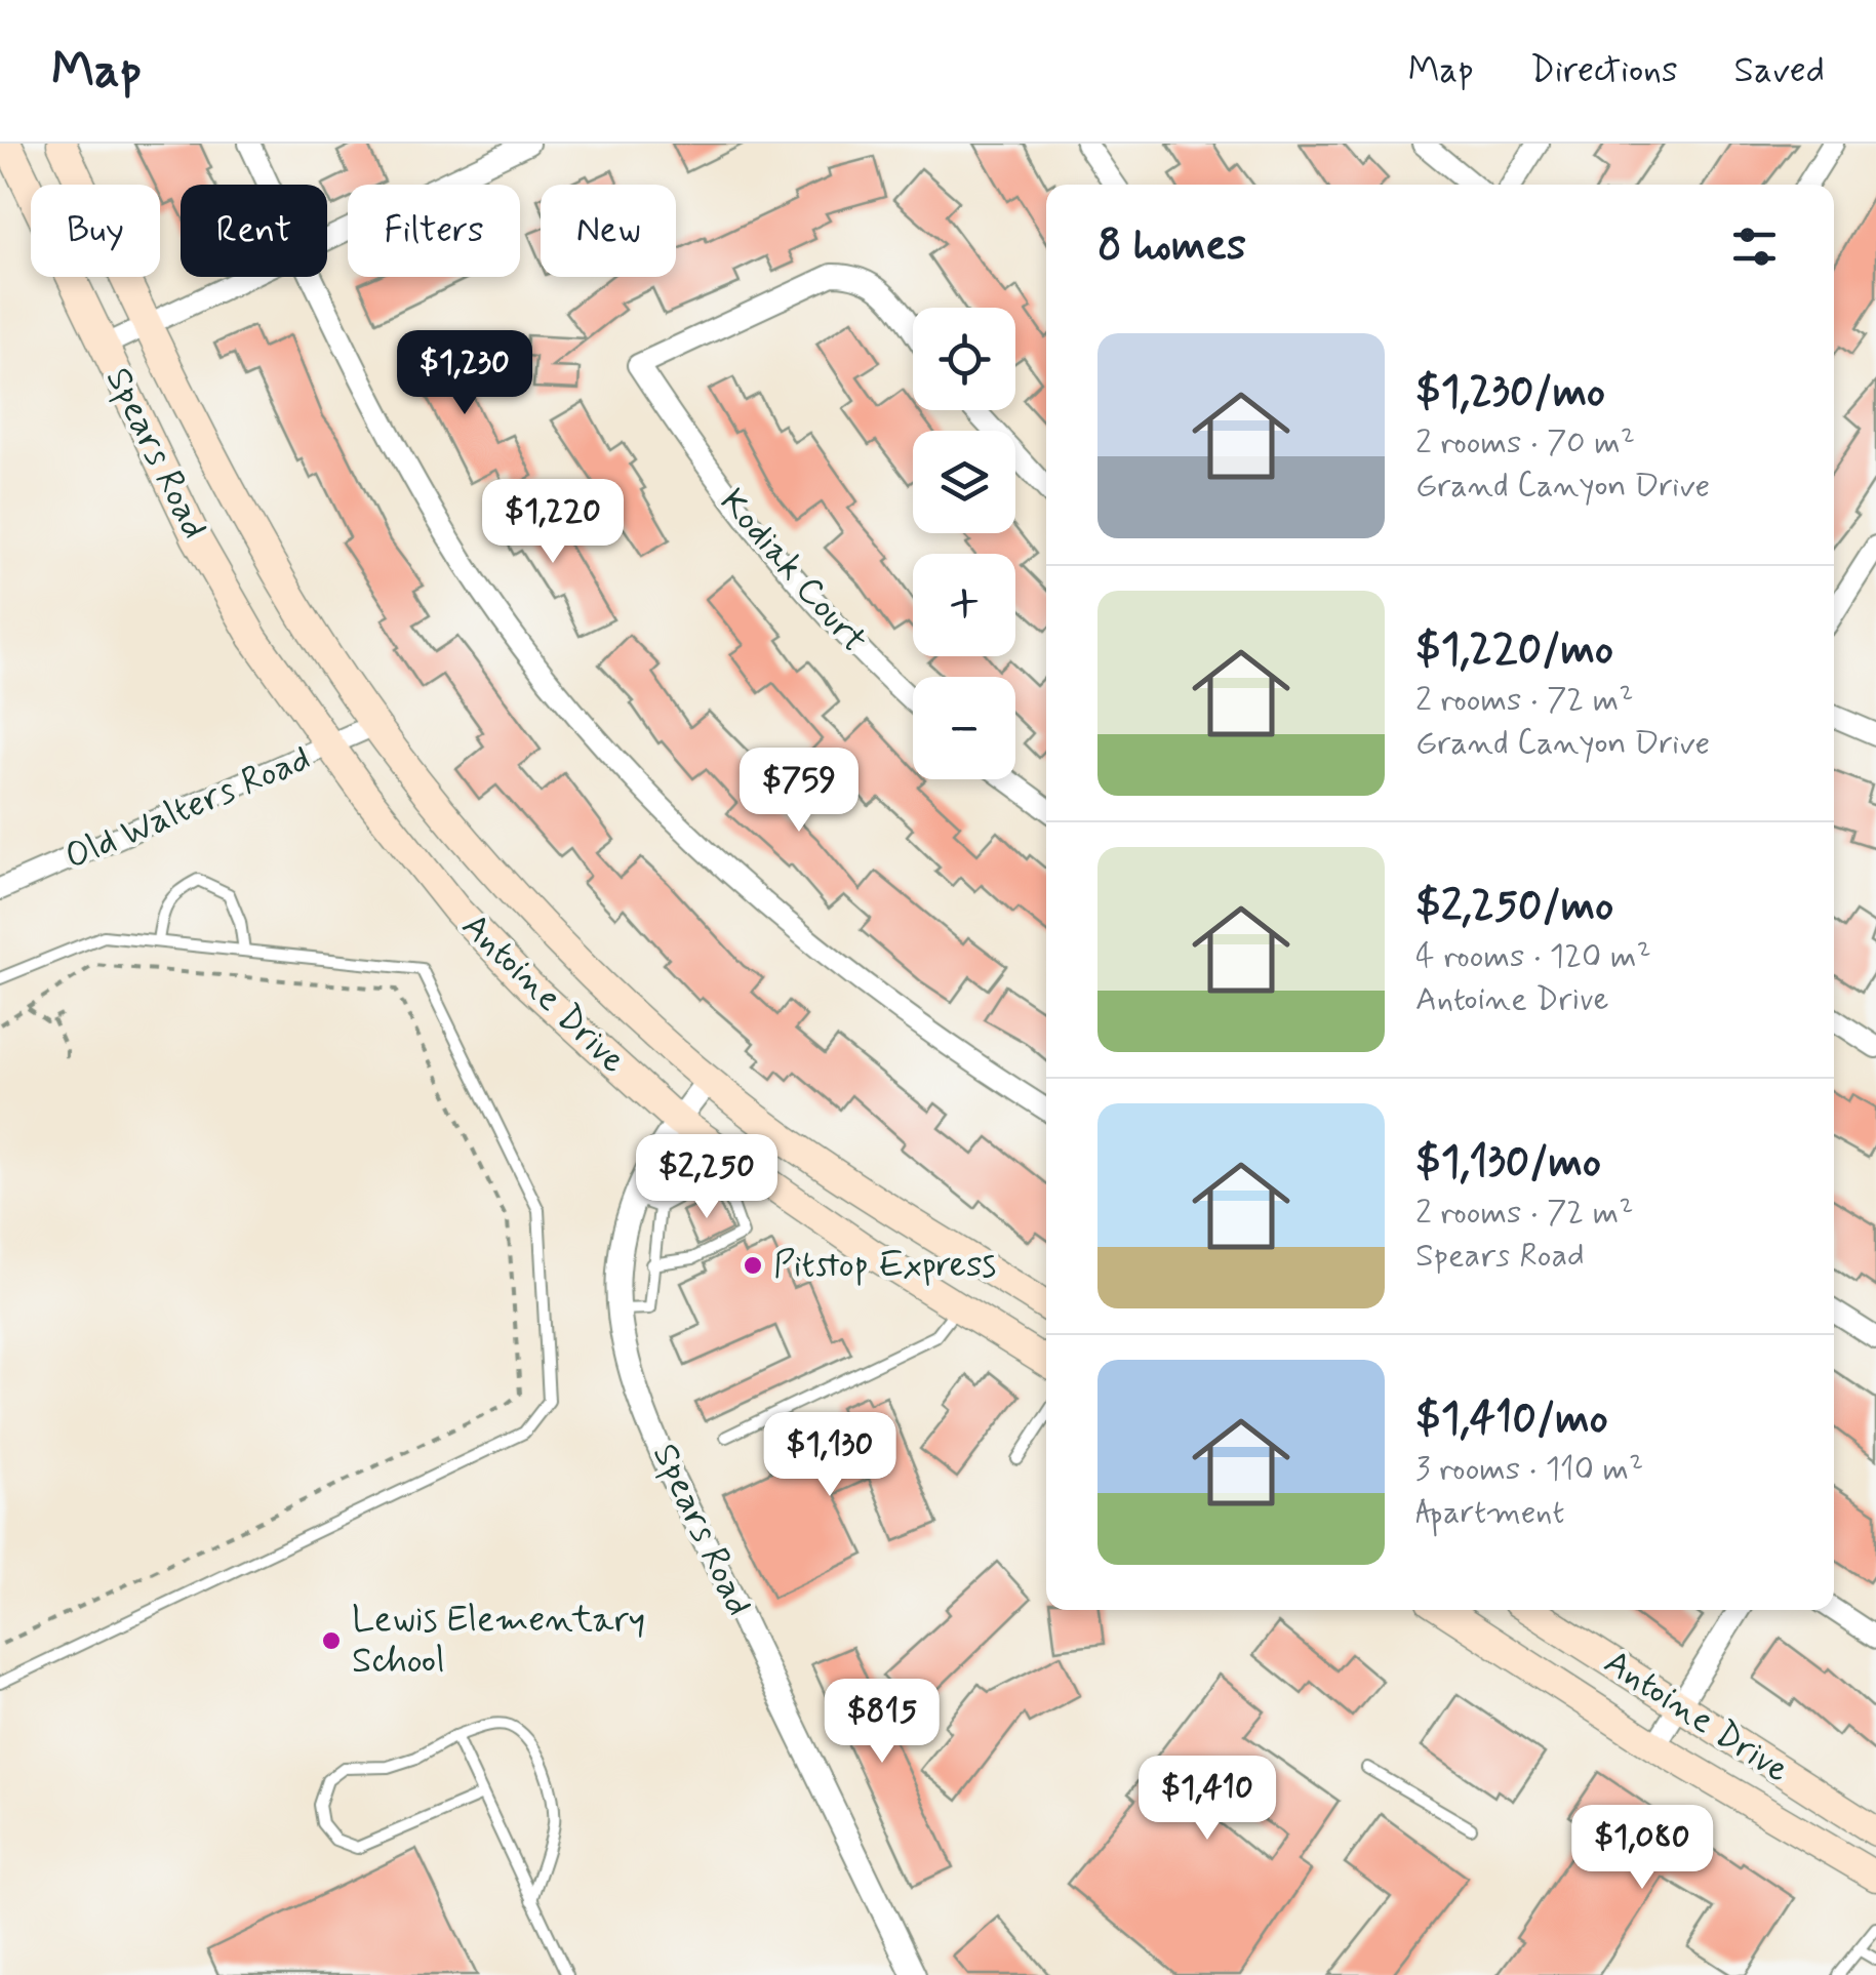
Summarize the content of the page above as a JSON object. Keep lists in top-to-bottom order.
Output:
{
  "streets": {
    "main road": ["Spears Road", "Antoine Drive"],
    "street": ["Kodiak Court", "Old Walters Road"]
  },
  "crossings": [
    ["Spears Road", "Old Walters Road"],
    ["Spears Road", "Antoine Drive"],
    ["Old Walters Road", "Antoine Drive"]
  ],
  "places": ["Pitstop Express", "Lewis Elementary School"],
  "page": {
    "header": "Map",
    "nav": ["Map", "Directions", "Saved"],
    "chip": [
      "Buy",
      "Rent",
      "Filters",
      "New"
    ],
    "heading": "8 homes",
    "map_buttons": ["+", "−"],
    "list": [
      {
        "name": "$1,230/mo",
        "note": "2 rooms · 70 m² · Grand Canyon Drive"
      },
      {
        "name": "$1,220/mo",
        "note": "2 rooms · 72 m² · Grand Canyon Drive"
      },
      {
        "name": "$2,250/mo",
        "note": "4 rooms · 120 m² · Antoine Drive"
      },
      {
        "name": "$1,130/mo",
        "note": "2 rooms · 72 m² · Spears Road"
      },
      {
        "name": "$1,410/mo",
        "note": "3 rooms · 110 m² · Apartment"
      }
    ],
    "price": [
      "$1,230",
      "$1,220",
      "$759",
      "$2,250",
      "$1,130",
      "$815",
      "$1,410",
      "$1,080"
    ]
  }
}
